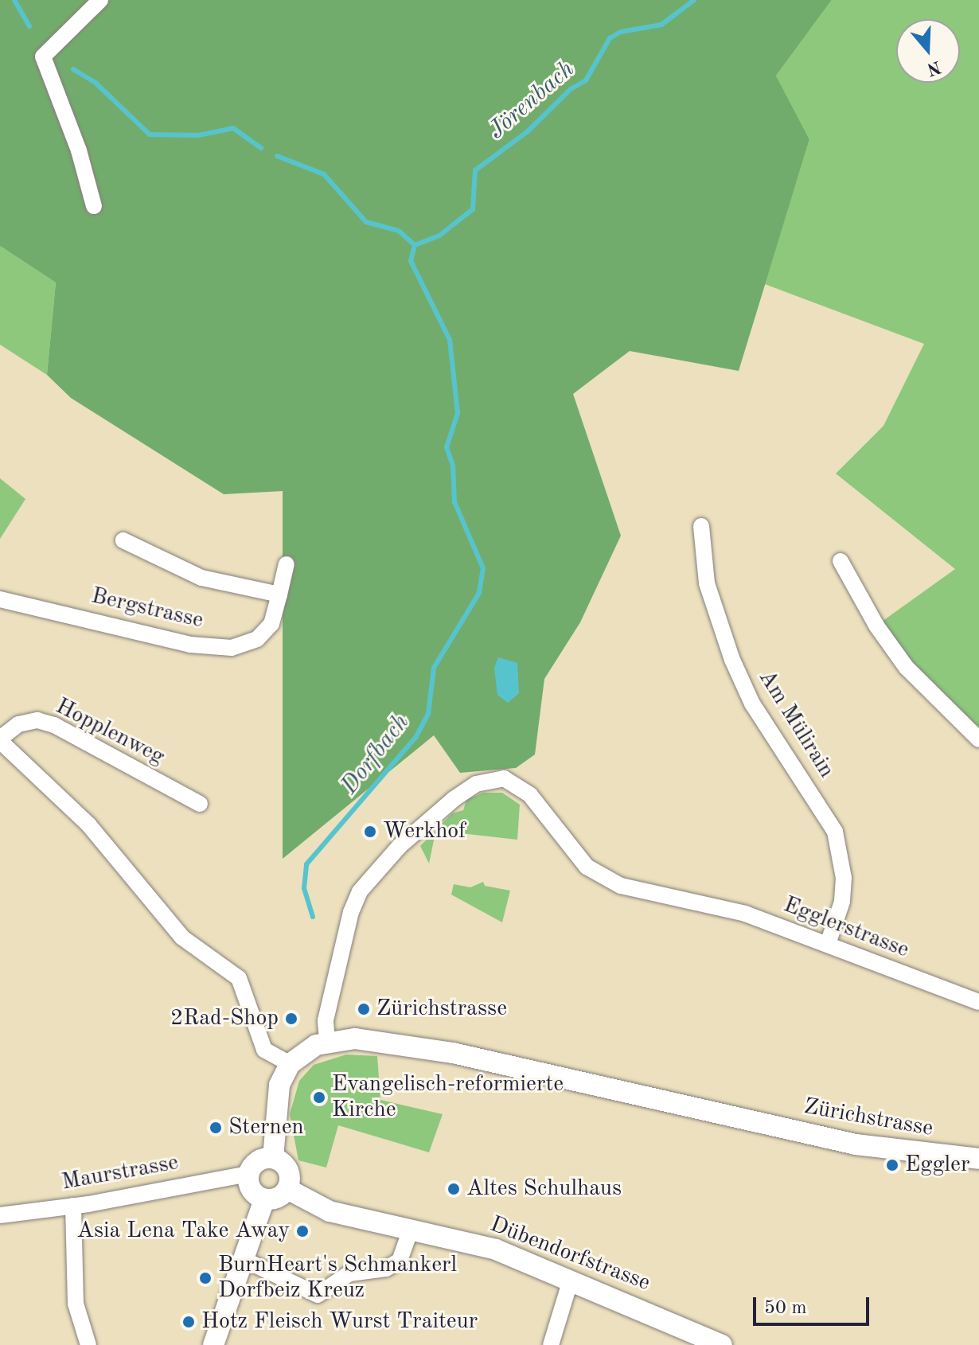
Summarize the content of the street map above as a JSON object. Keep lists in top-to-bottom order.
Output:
{
  "streets": {
    "main road": ["Zürichstrasse", "Dübendorfstrasse"],
    "street": [
      "Bergstrasse",
      "Am Mülirain",
      "Hopplenweg",
      "Egglerstrasse",
      "Maurstrasse"
    ]
  },
  "crossings": [
    ["Am Mülirain", "Egglerstrasse"],
    ["Egglerstrasse", "Zürichstrasse"],
    ["Maurstrasse", "Dübendorfstrasse"]
  ],
  "water": ["Jörenbach", "Dorfbach"],
  "places": [
    "Werkhof",
    "Zürichstrasse",
    "2Rad-Shop",
    "Evangelisch-reformierte Kirche",
    "Sternen",
    "Eggler",
    "Altes Schulhaus",
    "Asia Lena Take Away",
    "BurnHeart's Schmankerl Dorfbeiz Kreuz",
    "Hotz Fleisch Wurst Traiteur"
  ],
  "scale_bar": "50 m",
  "north": "bottom"
}
